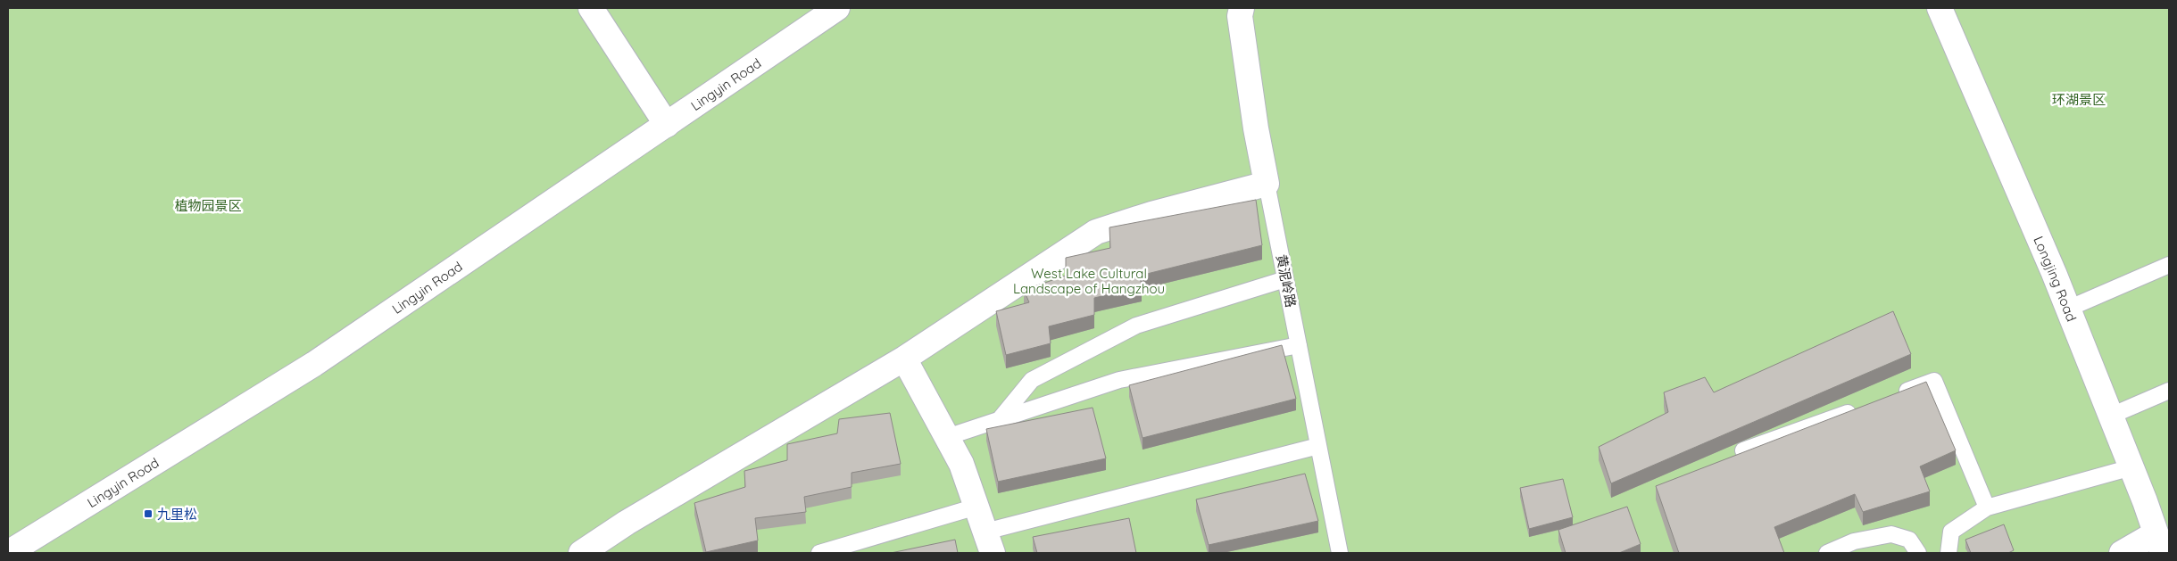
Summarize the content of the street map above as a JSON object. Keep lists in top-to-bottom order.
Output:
{
  "streets": {
    "street": ["Lingyin Road", "Longjing Road", "黄泥岭路"]
  },
  "parks": ["环湖景区", "植物园景区", "West Lake Cultural Landscape of Hangzhou"],
  "places": {
    "transit": ["九里松"]
  }
}
